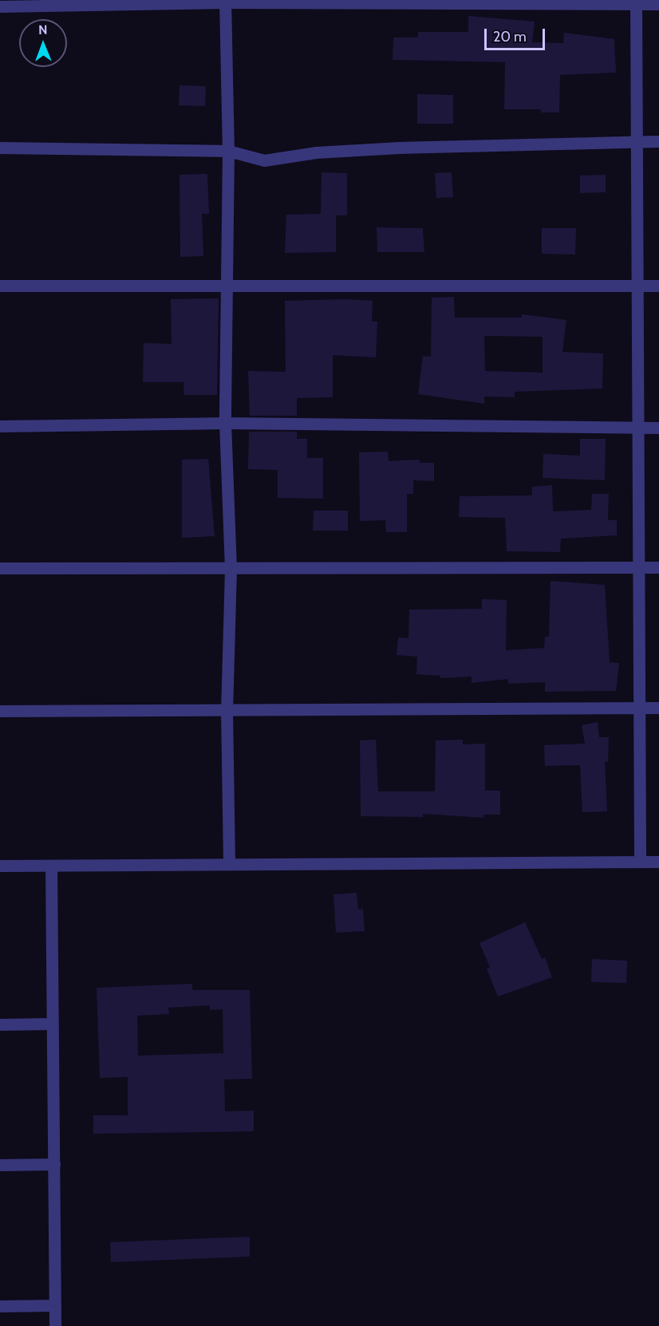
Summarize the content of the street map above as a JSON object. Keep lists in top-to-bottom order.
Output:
{
  "scale_bar": "20 m",
  "north": "top"
}
